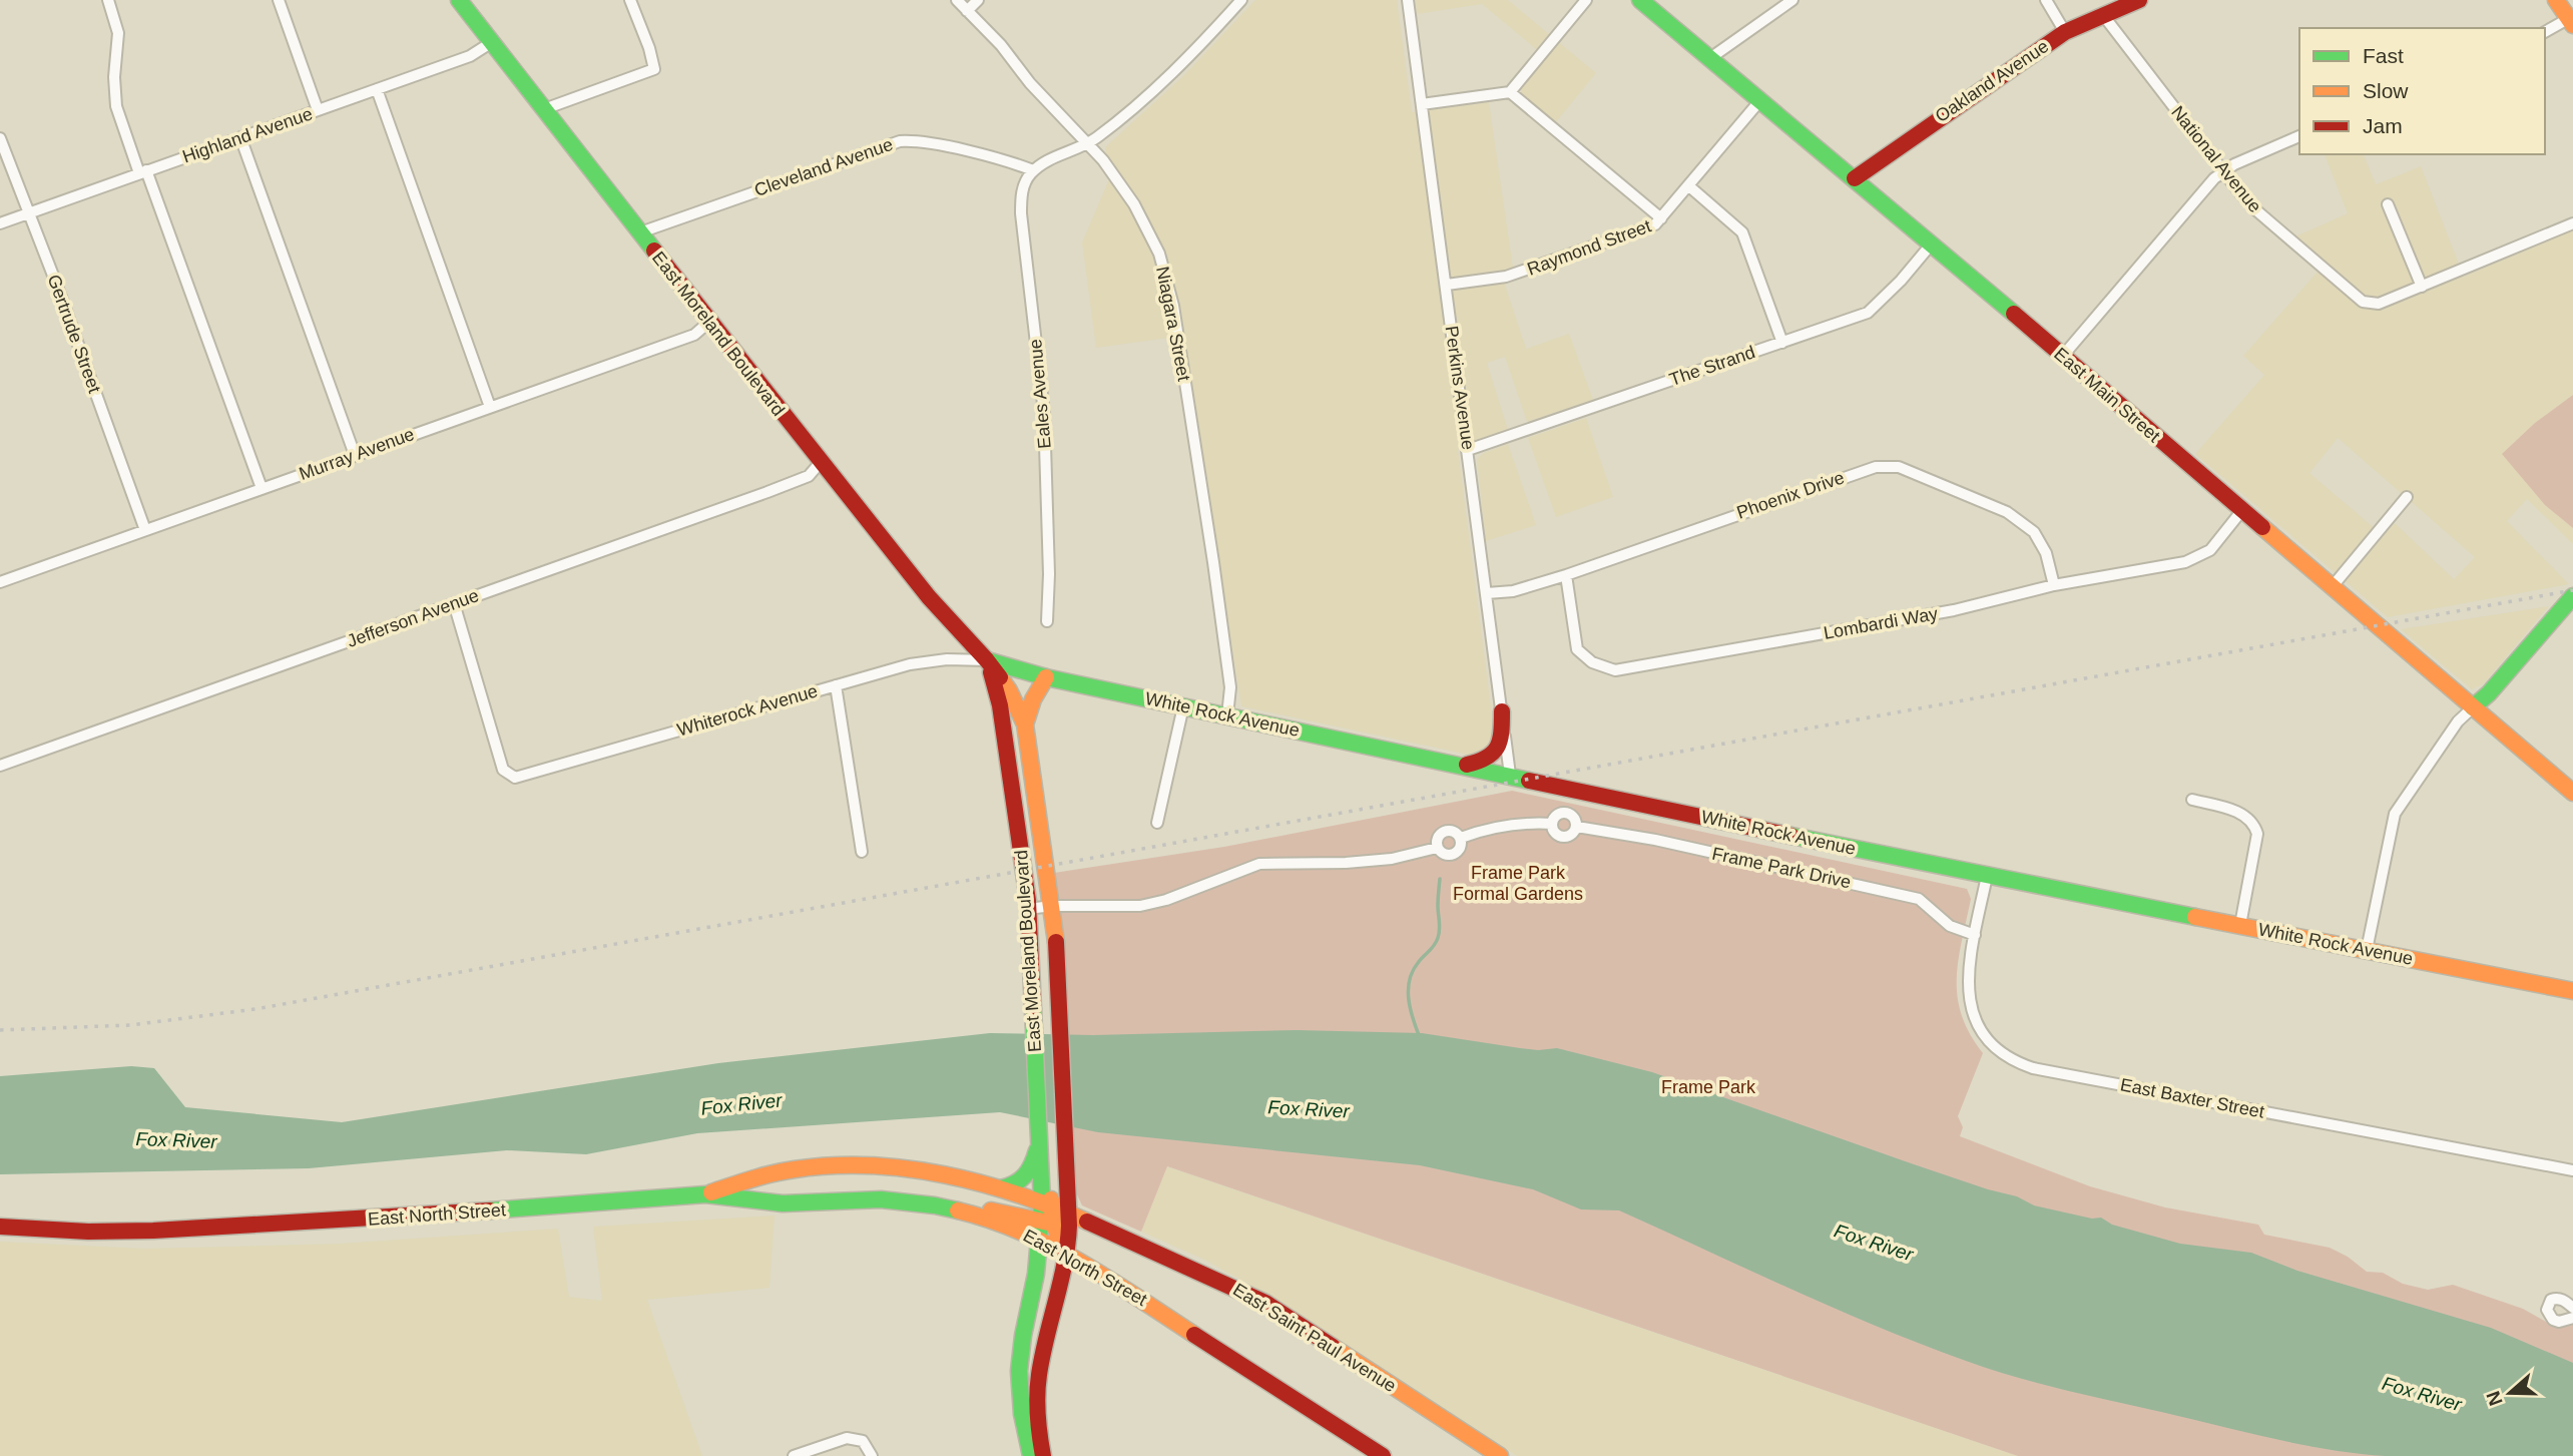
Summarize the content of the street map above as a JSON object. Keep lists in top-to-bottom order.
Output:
{
  "streets": {
    "main road": [
      "Oakland Avenue",
      "East Moreland Boulevard",
      "East Main Street",
      "White Rock Avenue",
      "East North Street",
      "East Saint Paul Avenue"
    ],
    "street": [
      "Highland Avenue",
      "National Avenue",
      "Cleveland Avenue",
      "Raymond Street",
      "Niagara Street",
      "Gertrude Street",
      "The Strand",
      "Perkins Avenue",
      "Eales Avenue",
      "Murray Avenue",
      "Phoenix Drive",
      "Jefferson Avenue",
      "Lombardi Way",
      "Whiterock Avenue",
      "Frame Park Drive",
      "East Baxter Street"
    ]
  },
  "crossings": [
    ["Oakland Avenue", "National Avenue"],
    ["Oakland Avenue", "East Main Street"],
    ["Highland Avenue", "Gertrude Street"],
    ["Highland Avenue", "East Moreland Boulevard"],
    ["Cleveland Avenue", "East Moreland Boulevard"],
    ["Cleveland Avenue", "Eales Avenue"],
    ["Raymond Street", "Perkins Avenue"],
    ["Raymond Street", "East Main Street"],
    ["Niagara Street", "White Rock Avenue"],
    ["Gertrude Street", "Murray Avenue"],
    ["East Moreland Boulevard", "Murray Avenue"],
    ["East Moreland Boulevard", "Jefferson Avenue"],
    ["East Moreland Boulevard", "Whiterock Avenue"],
    ["East Moreland Boulevard", "White Rock Avenue"],
    ["East Moreland Boulevard", "Frame Park Drive"],
    ["East Moreland Boulevard", "East North Street"],
    ["East Moreland Boulevard", "East Saint Paul Avenue"],
    ["The Strand", "Perkins Avenue"],
    ["The Strand", "East Main Street"],
    ["Perkins Avenue", "Phoenix Drive"],
    ["Perkins Avenue", "White Rock Avenue"],
    ["East Main Street", "Lombardi Way"],
    ["Phoenix Drive", "Lombardi Way"],
    ["Jefferson Avenue", "Whiterock Avenue"],
    ["Whiterock Avenue", "White Rock Avenue"],
    ["White Rock Avenue", "East Baxter Street"],
    ["Frame Park Drive", "East Baxter Street"]
  ],
  "water": ["Fox River"],
  "parks": ["Frame Park Formal Gardens", "Frame Park"],
  "legend": ["Fast", "Slow", "Jam"],
  "north": "left"
}
